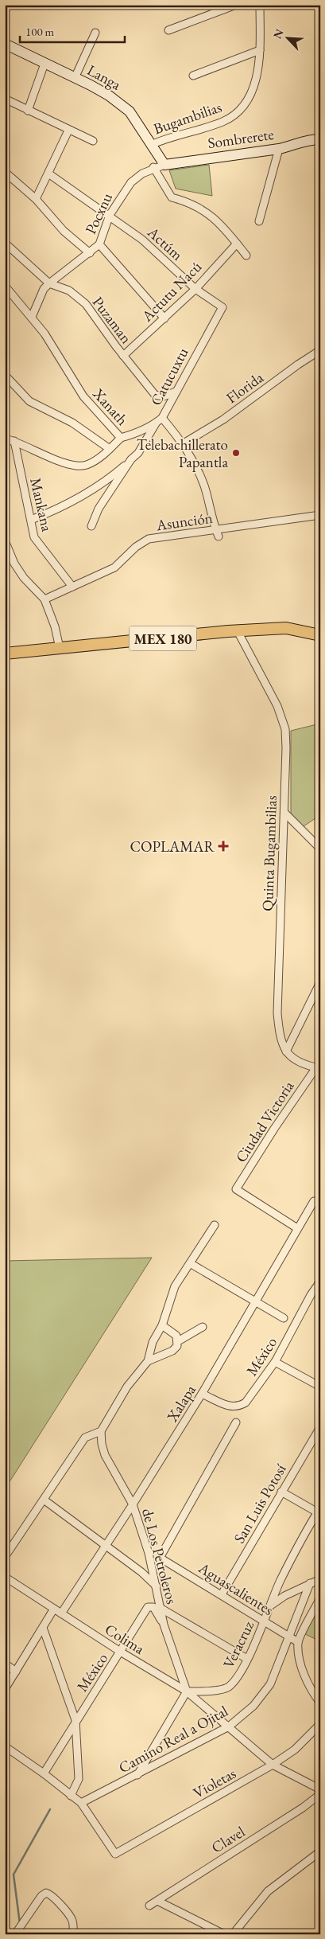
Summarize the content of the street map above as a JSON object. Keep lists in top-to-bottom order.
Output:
{
  "streets": {
    "main road": ["MEX 180"],
    "street": [
      "Langa",
      "Bugambilias",
      "Sombrerete",
      "Pocxnu",
      "Actúm",
      "Actutu Nacú",
      "Puzaman",
      "Catucuxtu",
      "Florida",
      "Xanath",
      "Mankana",
      "Asunción",
      "Quinta Bugambilias",
      "Ciudad Victoria",
      "México",
      "Xalapa",
      "San Luis Potosí",
      "de Los Petroleros",
      "Aguascalientes",
      "Colima",
      "Veracruz",
      "Camino Real a Ojital",
      "Violetas",
      "Clavel"
    ]
  },
  "crossings": [
    ["Langa", "Bugambilias"],
    ["Langa", "Sombrerete"],
    ["Langa", "Pocxnu"],
    ["Sombrerete", "Pocxnu"],
    ["Pocxnu", "Actúm"],
    ["Pocxnu", "Puzaman"],
    ["Pocxnu", "Xanath"],
    ["Actúm", "Actutu Nacú"],
    ["Actúm", "Catucuxtu"],
    ["Actutu Nacú", "Puzaman"],
    ["Puzaman", "Catucuxtu"],
    ["Catucuxtu", "Xanath"],
    ["Xanath", "Mankana"],
    ["Mankana", "Asunción"],
    ["MEX 180", "Quinta Bugambilias"],
    ["Ciudad Victoria", "Xalapa"],
    ["México", "Xalapa"],
    ["México", "de Los Petroleros"],
    ["México", "Colima"],
    ["Xalapa", "de Los Petroleros"],
    ["Xalapa", "Colima"],
    ["San Luis Potosí", "Aguascalientes"],
    ["de Los Petroleros", "Colima"],
    ["de Los Petroleros", "Veracruz"],
    ["Aguascalientes", "Veracruz"],
    ["Aguascalientes", "Camino Real a Ojital"],
    ["Colima", "Veracruz"],
    ["Colima", "Camino Real a Ojital"],
    ["Colima", "Violetas"],
    ["Camino Real a Ojital", "Violetas"]
  ],
  "places": {
    "other": ["Telebachillerato Papantla"],
    "health": ["COPLAMAR"]
  },
  "scale_bar": "100 m",
  "north": "top left"
}
